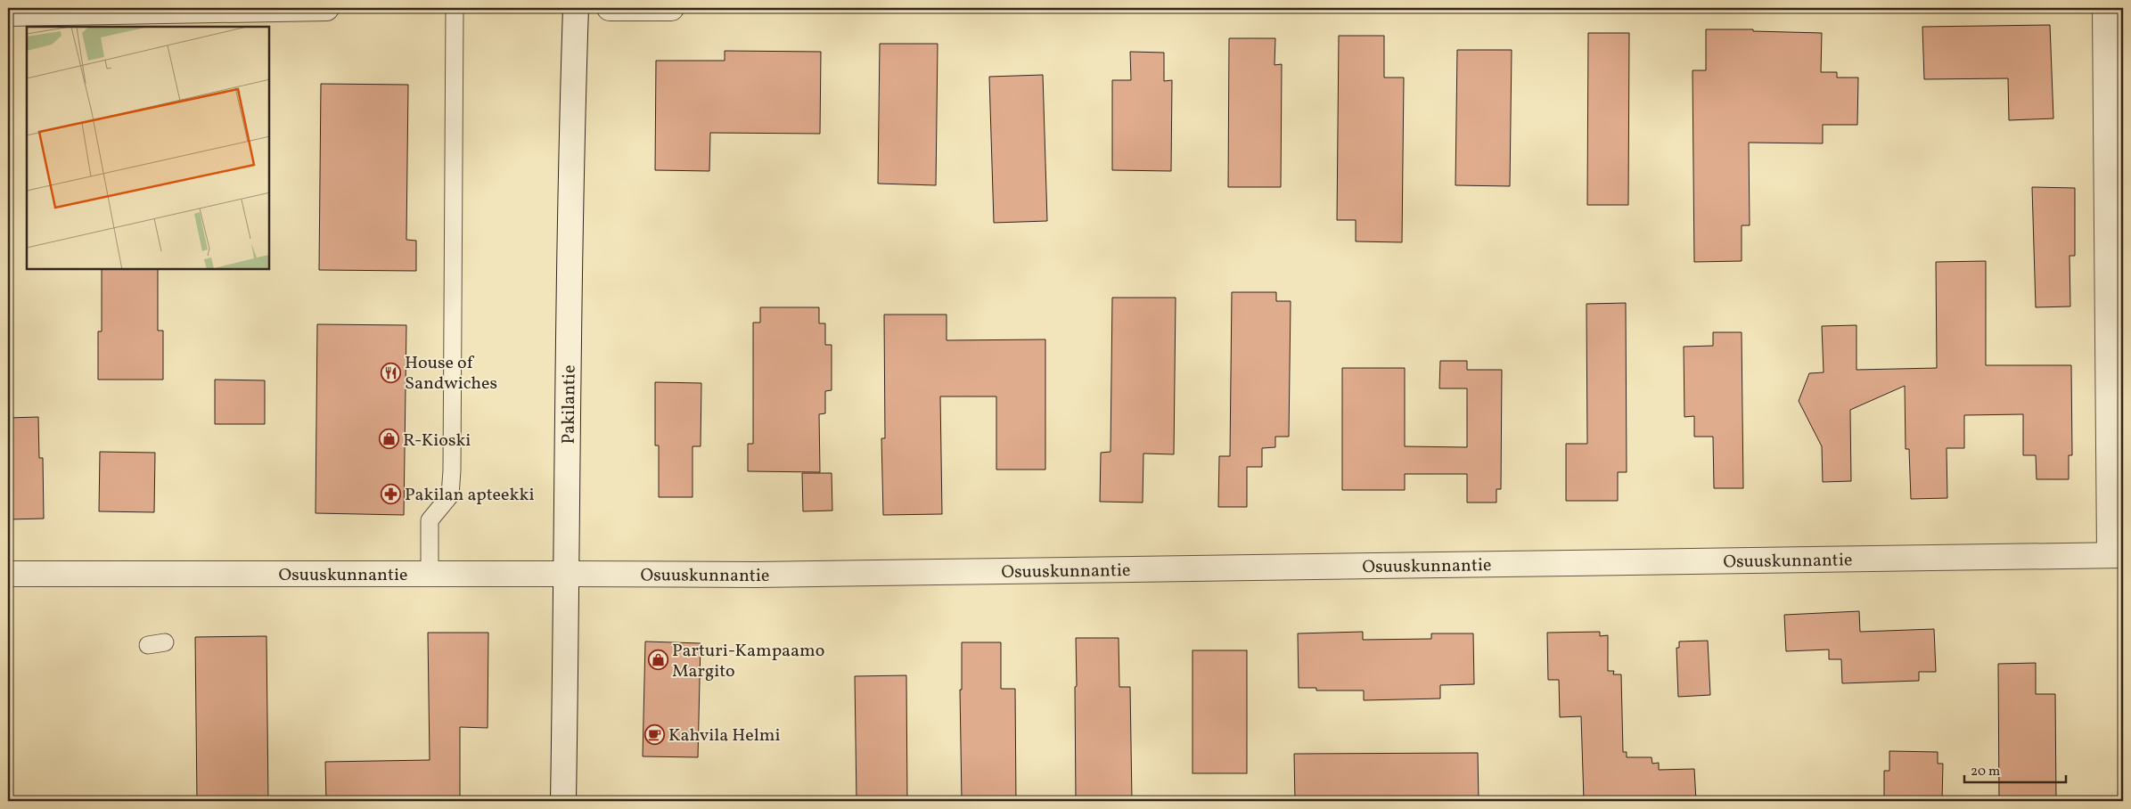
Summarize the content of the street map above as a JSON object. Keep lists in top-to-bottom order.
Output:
{
  "streets": {
    "street": ["Pakilantie", "Osuuskunnantie"]
  },
  "crossings": [
    ["Pakilantie", "Osuuskunnantie"]
  ],
  "places": {
    "restaurant": ["House of Sandwiches"],
    "shop": ["R-Kioski", "Parturi-Kampaamo Margito"],
    "pharmacy": ["Pakilan apteekki"],
    "cafe": ["Kahvila Helmi"]
  },
  "scale_bar": "20 m"
}
